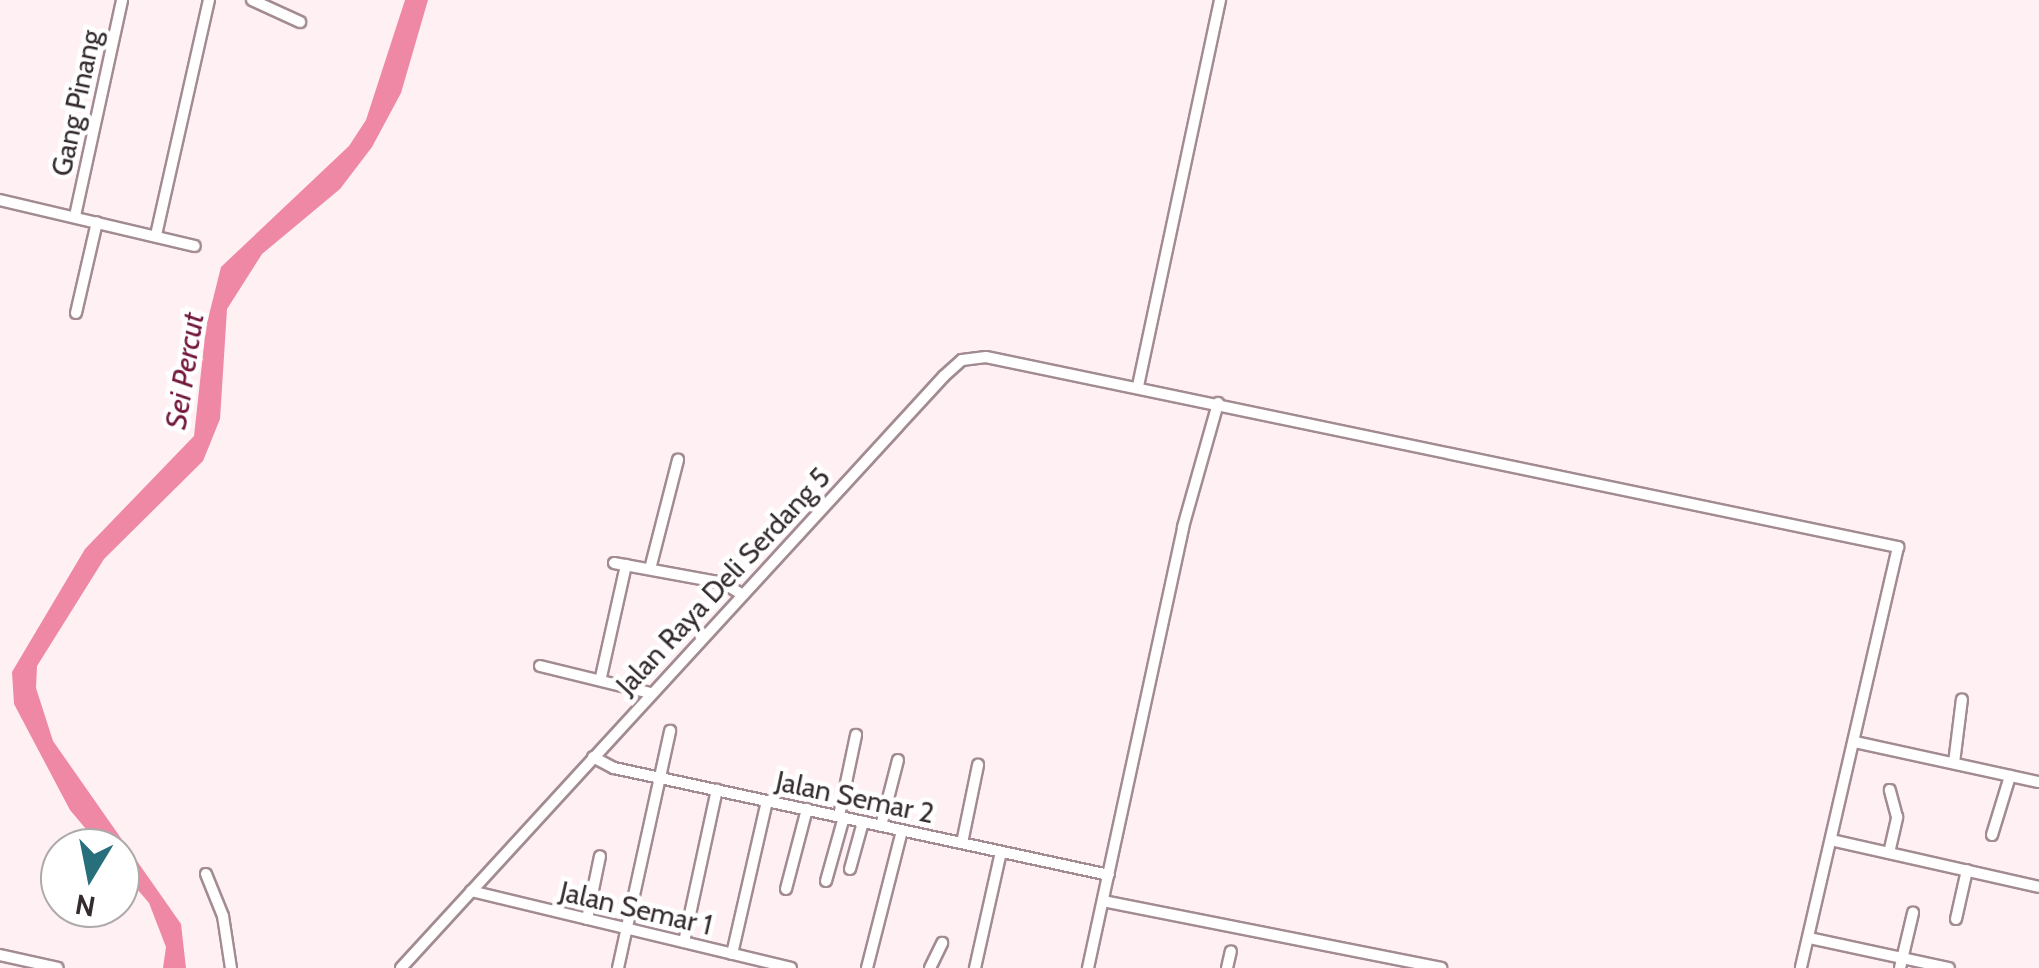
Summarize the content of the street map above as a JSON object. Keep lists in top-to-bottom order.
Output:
{
  "streets": {
    "street": [
      "Gang Pinang",
      "Jalan Raya Deli Serdang 5",
      "Jalan Semar 2",
      "Jalan Semar 1"
    ]
  },
  "crossings": [
    ["Jalan Raya Deli Serdang 5", "Jalan Semar 2"],
    ["Jalan Raya Deli Serdang 5", "Jalan Semar 1"]
  ],
  "water": ["Sei Percut"],
  "north": "bottom"
}
